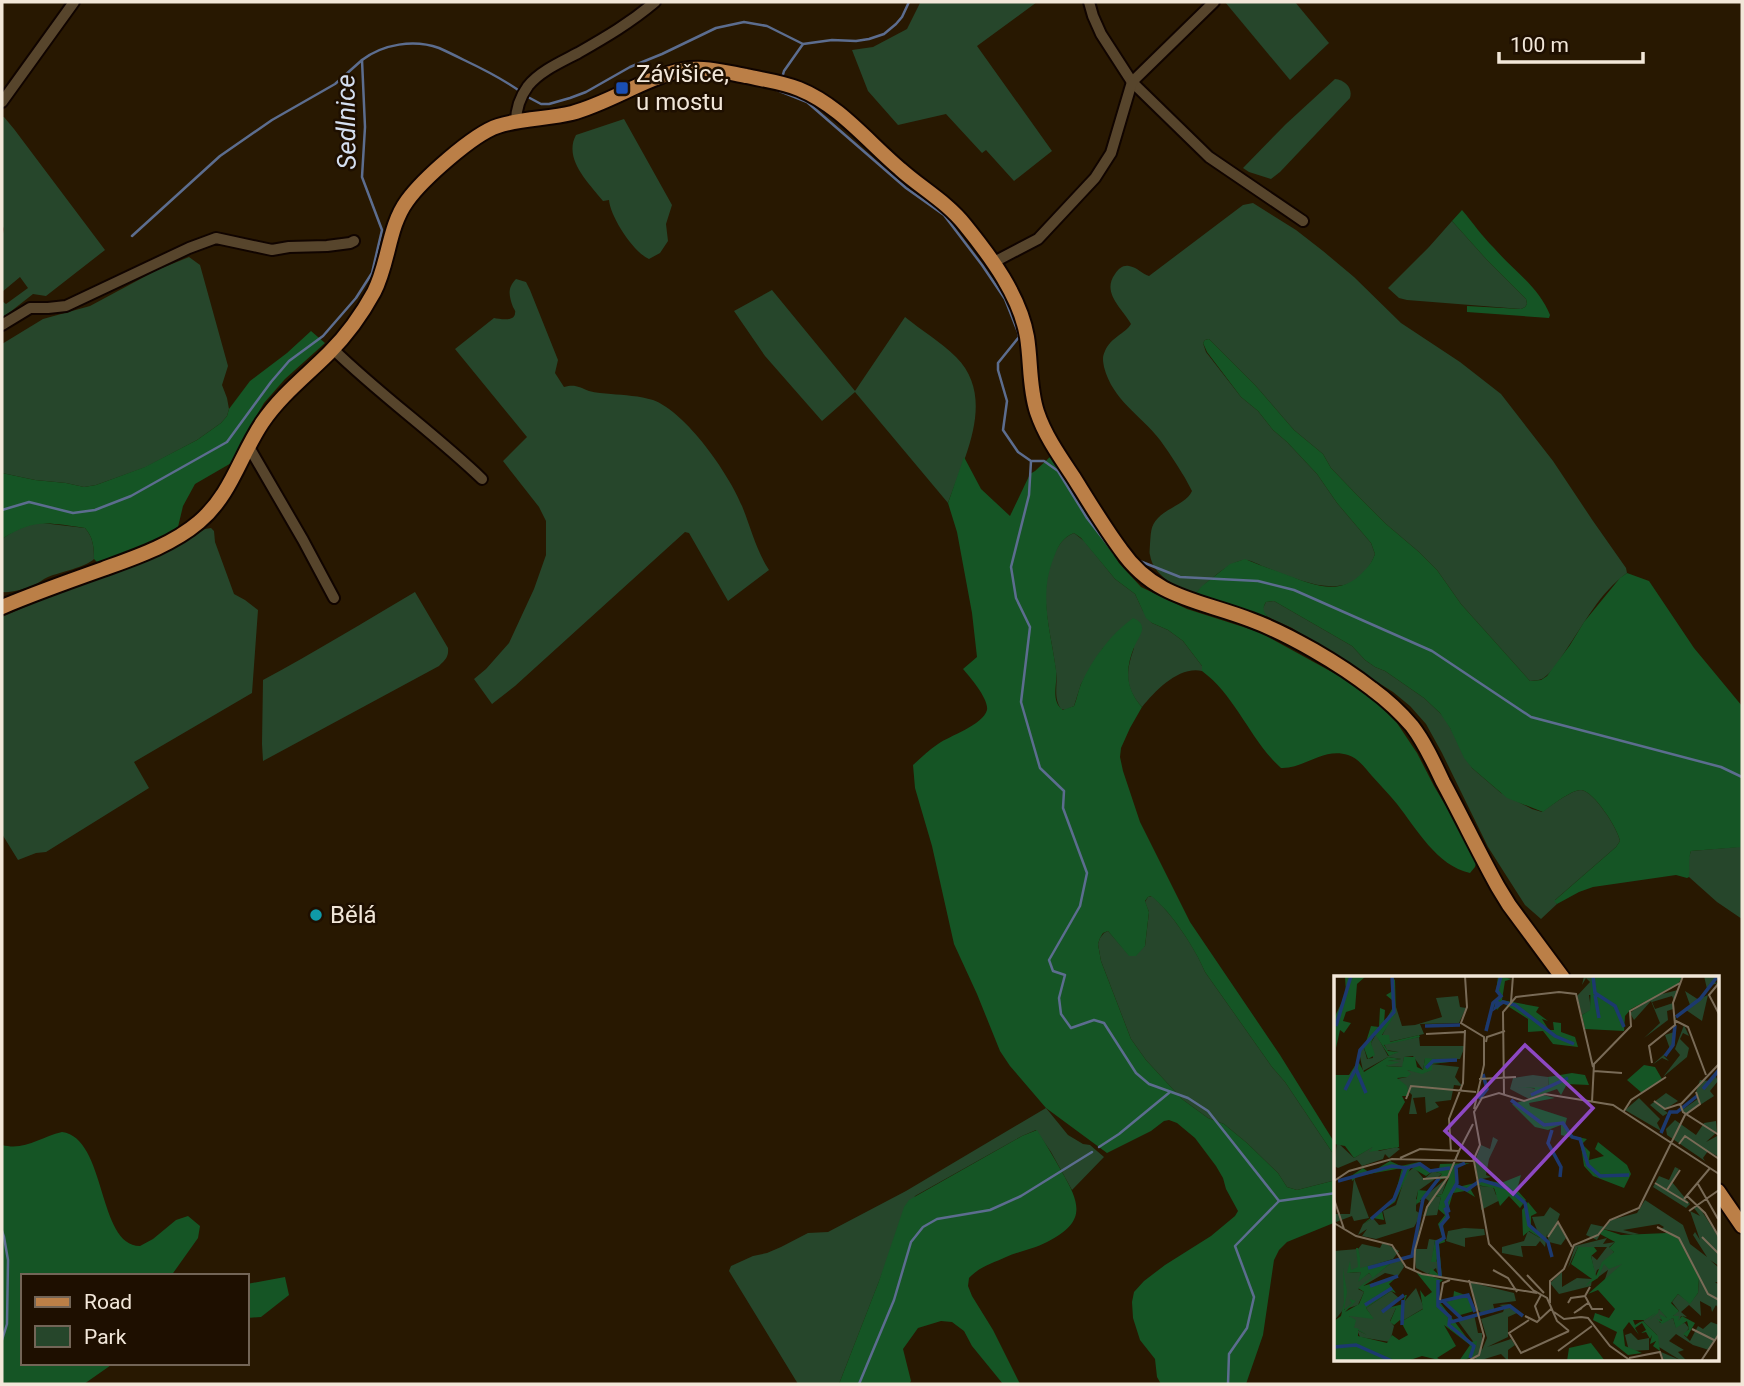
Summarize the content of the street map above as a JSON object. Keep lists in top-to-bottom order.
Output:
{
  "water": ["Sedlnice"],
  "places": {
    "transit": ["Závišice, u mostu"],
    "other": ["Bělá"]
  },
  "legend": ["Road", "Park"],
  "scale_bar": "100 m"
}
